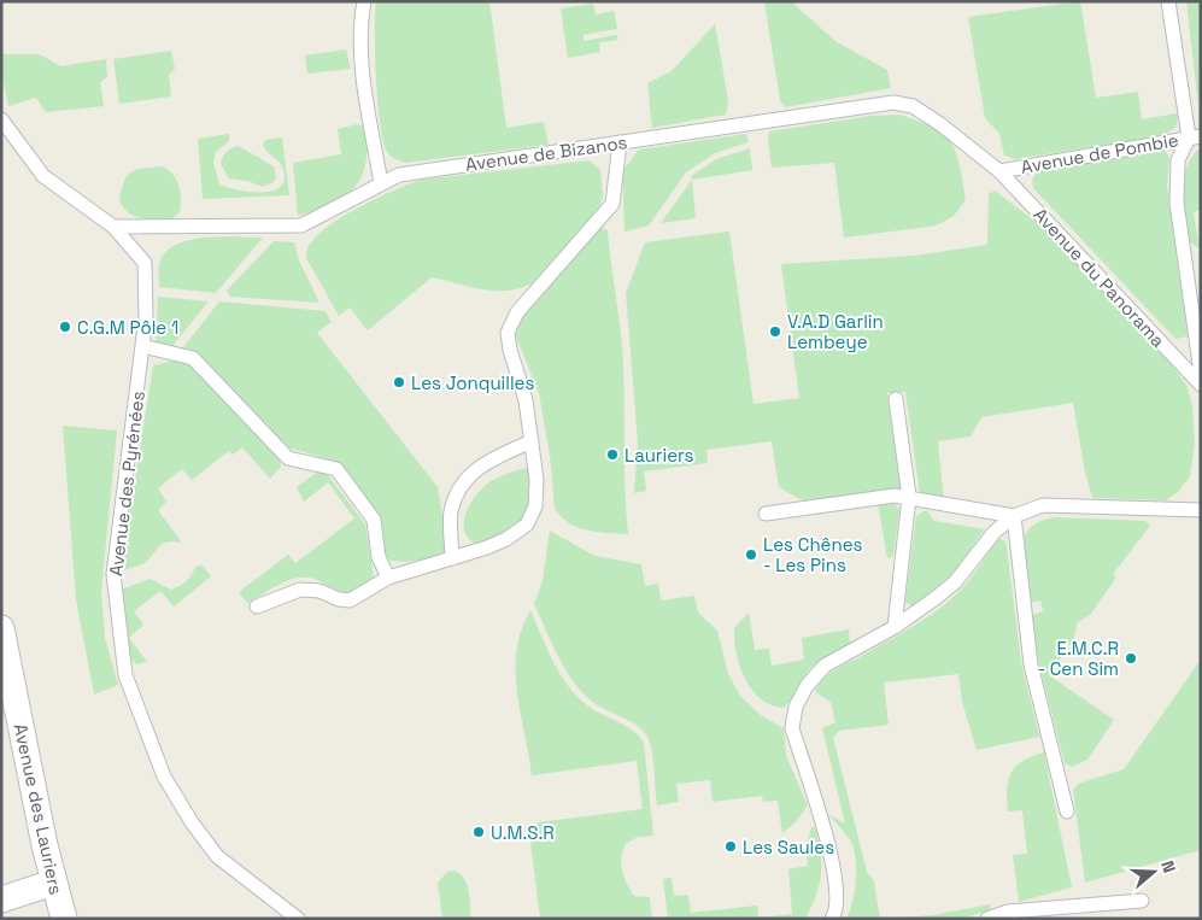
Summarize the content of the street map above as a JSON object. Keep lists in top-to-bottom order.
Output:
{
  "streets": {
    "street": ["Avenue des Lauriers"],
    "lane": [
      "Avenue de Bizanos",
      "Avenue de Pombie",
      "Avenue du Panorama",
      "Avenue des Pyrénées"
    ]
  },
  "crossings": [
    ["Avenue de Bizanos", "Avenue de Pombie"],
    ["Avenue de Bizanos", "Avenue du Panorama"],
    ["Avenue de Bizanos", "Avenue des Pyrénées"],
    ["Avenue de Pombie", "Avenue du Panorama"]
  ],
  "places": [
    "C.G.M Pôle 1",
    "V.A.D Garlin Lembeye",
    "Les Jonquilles",
    "Lauriers",
    "Les Chênes - Les Pins",
    "E.M.C.R - Cen Sim",
    "U.M.S.R",
    "Les Saules"
  ],
  "north": "right"
}
